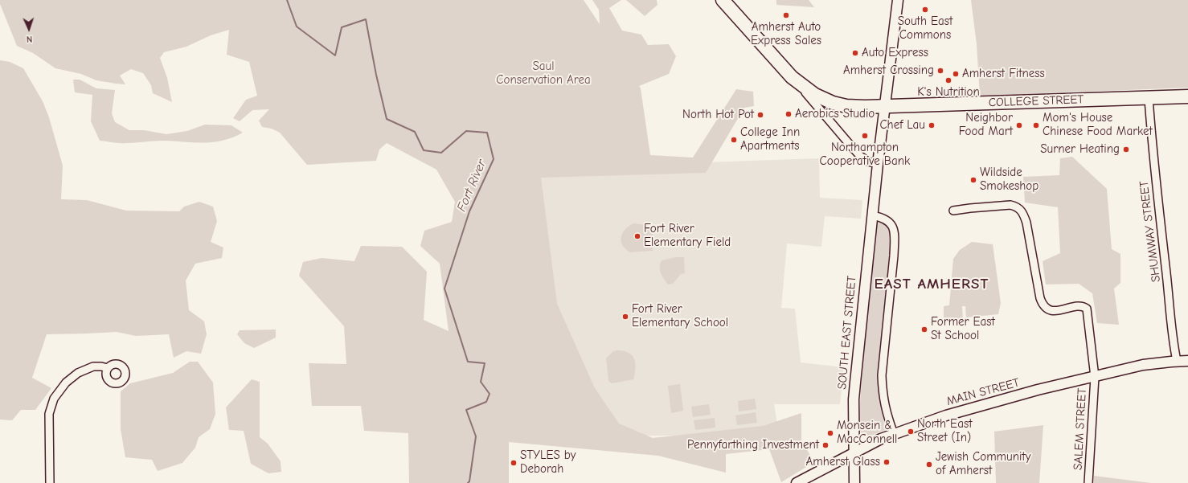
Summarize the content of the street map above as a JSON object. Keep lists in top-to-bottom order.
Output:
{
  "streets": {
    "highway": ["COLLEGE STREET"],
    "main road": ["SOUTH EAST STREET", "MAIN STREET"],
    "street": ["SHUMWAY STREET", "SALEM STREET"]
  },
  "crossings": [
    ["COLLEGE STREET", "SHUMWAY STREET"],
    ["COLLEGE STREET", "SOUTH EAST STREET"],
    ["SHUMWAY STREET", "MAIN STREET"],
    ["SOUTH EAST STREET", "MAIN STREET"],
    ["MAIN STREET", "SALEM STREET"]
  ],
  "districts": ["EAST AMHERST"],
  "water": ["Fort River"],
  "parks": ["Saul Conservation Area"],
  "places": [
    "South East Commons",
    "Amherst Auto Express Sales",
    "Auto Express",
    "Amherst Crossing",
    "Amherst Fitness",
    "K's Nutrition",
    "Aerobics Studio",
    "North Hot Pot",
    "Chef Lau",
    "Neighbor Food Mart",
    "Mom's House Chinese Food Market",
    "Northampton Cooperative Bank",
    "College Inn Apartments",
    "Surner Heating",
    "Wildside Smokeshop",
    "Fort River Elementary Field",
    "Fort River Elementary School",
    "Former East St School",
    "North East Street (In)",
    "Monsein & MacConnell",
    "Pennyfarthing Investment",
    "Amherst Glass",
    "STYLES by Deborah",
    "Jewish Community of Amherst"
  ],
  "north": "bottom"
}
